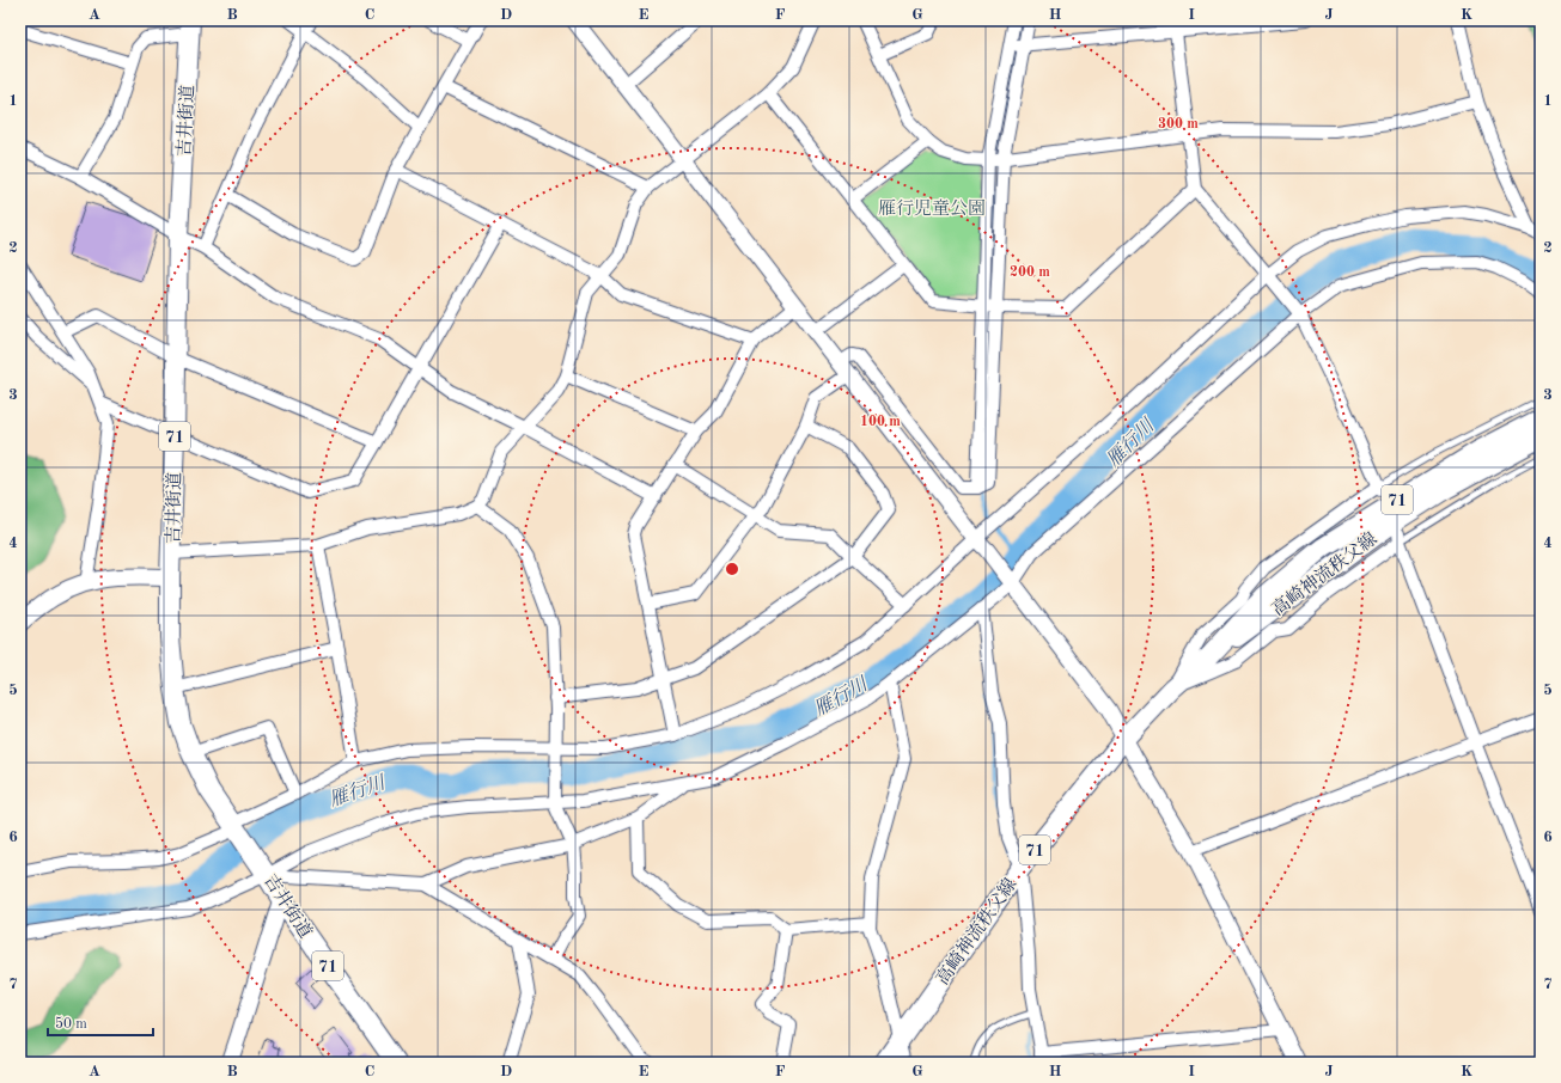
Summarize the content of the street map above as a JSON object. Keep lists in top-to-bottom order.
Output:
{
  "streets": {
    "main road": ["吉井街道", "71", "高崎神流秩父線"]
  },
  "crossings": [
    ["吉井街道", "71"]
  ],
  "water": ["雁行川"],
  "parks": ["雁行児童公園"],
  "scale_bar": "50 m",
  "grid": {
    "columns": [
      "A",
      "B",
      "C",
      "D",
      "E",
      "F",
      "G",
      "H",
      "I",
      "J",
      "K"
    ],
    "rows": [
      "1",
      "2",
      "3",
      "4",
      "5",
      "6",
      "7"
    ]
  },
  "rings": ["300 m", "200 m", "100 m"]
}
